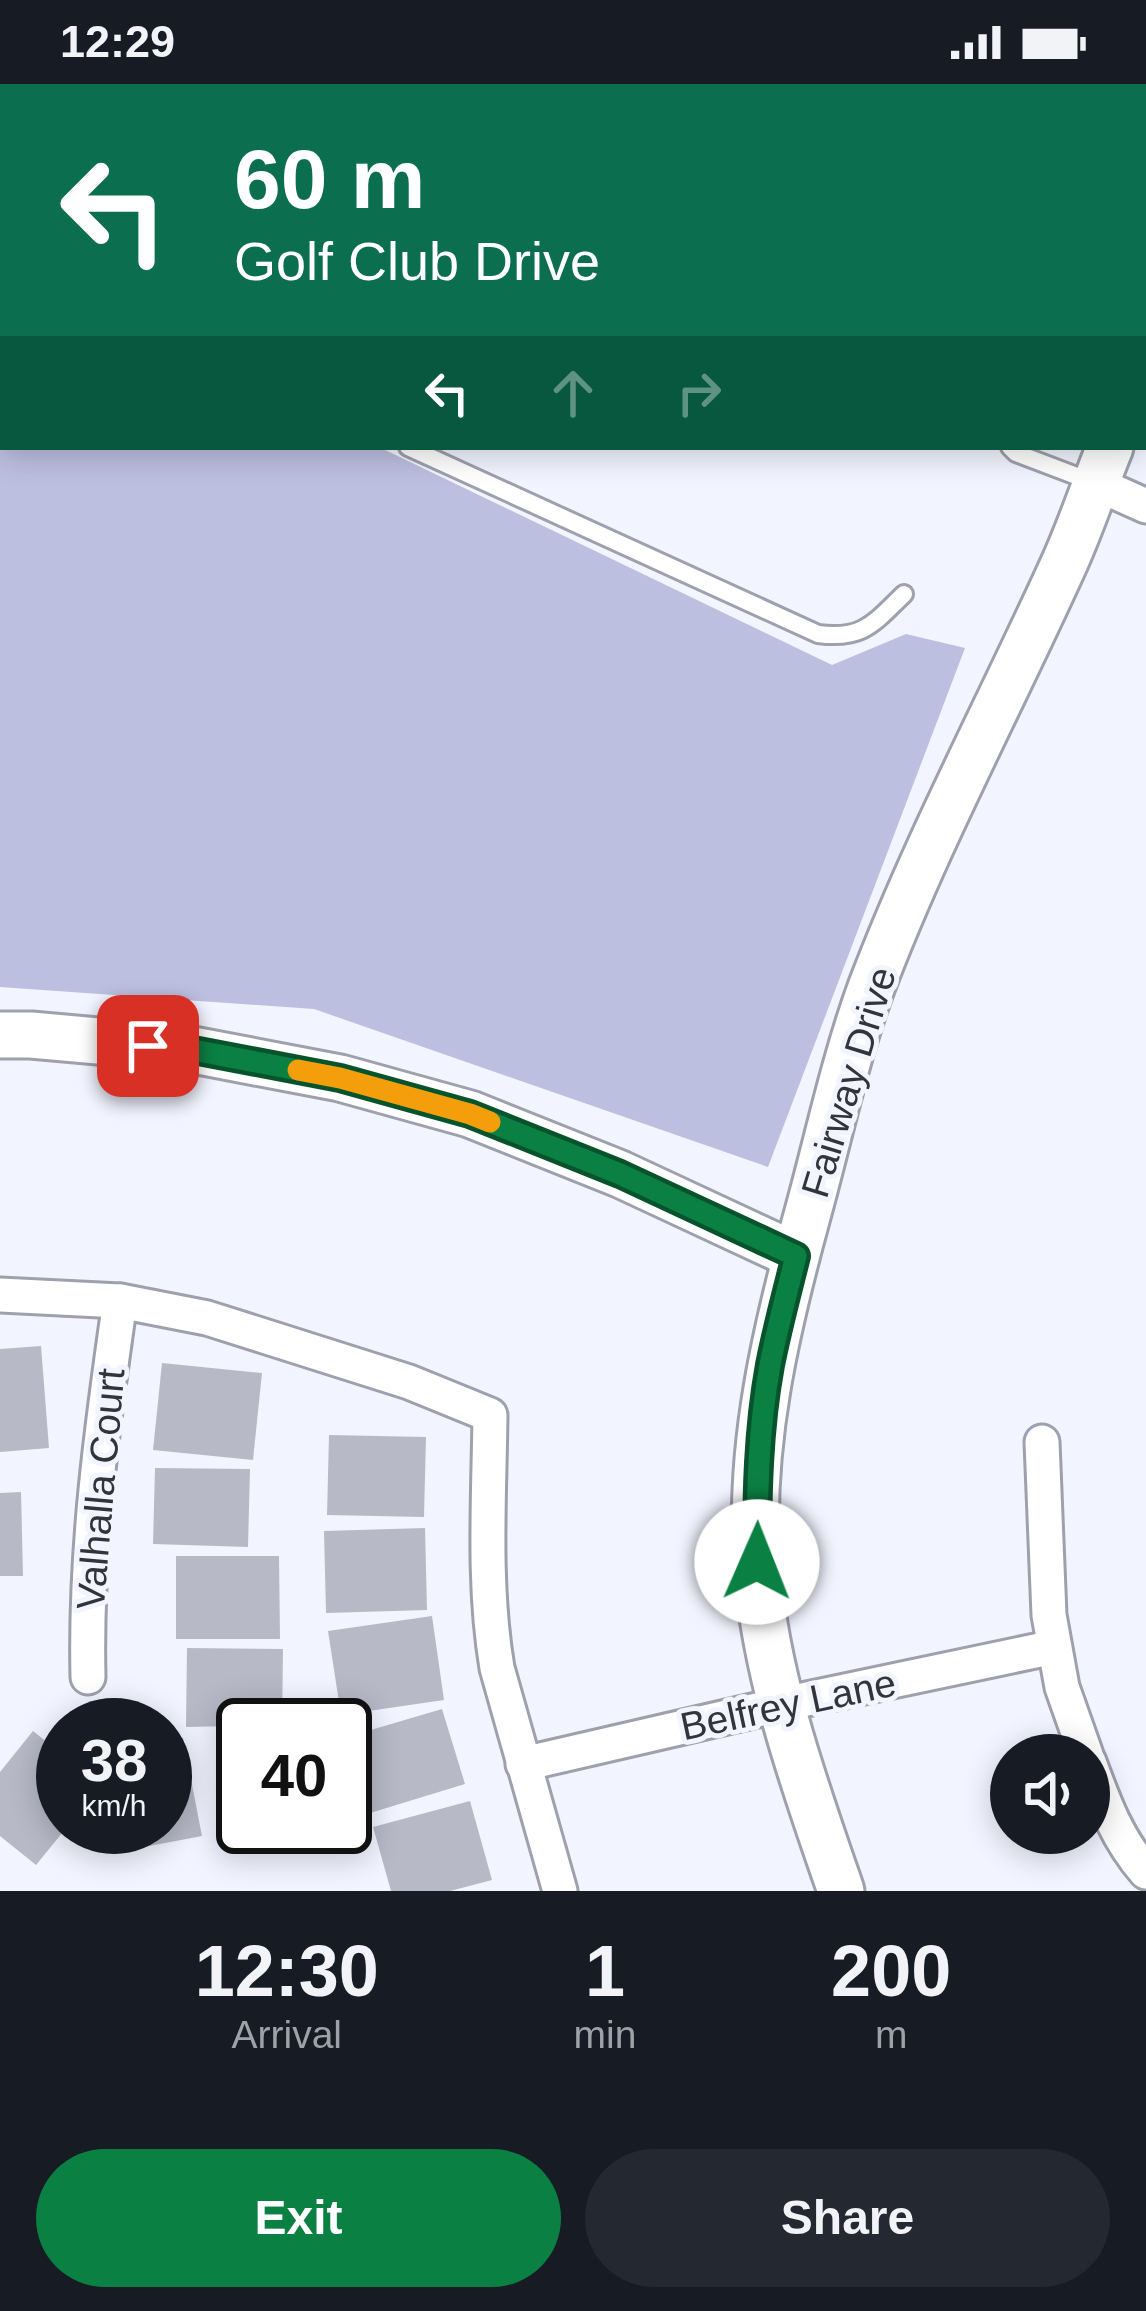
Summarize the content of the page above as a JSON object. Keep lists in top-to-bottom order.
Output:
{
  "streets": {
    "street": ["Fairway Drive", "Valhalla Court", "Belfrey Lane"]
  },
  "crossings": [
    ["Fairway Drive", "Belfrey Lane"]
  ],
  "page": {
    "status": "12:29",
    "turn": ["60 m", "Golf Club Drive"],
    "speed": "38 km/h",
    "limit": "40",
    "eta": [
      "12:30",
      "Arrival",
      "1",
      "min",
      "200",
      "m"
    ],
    "buttons": ["Exit", "Share"]
  }
}
